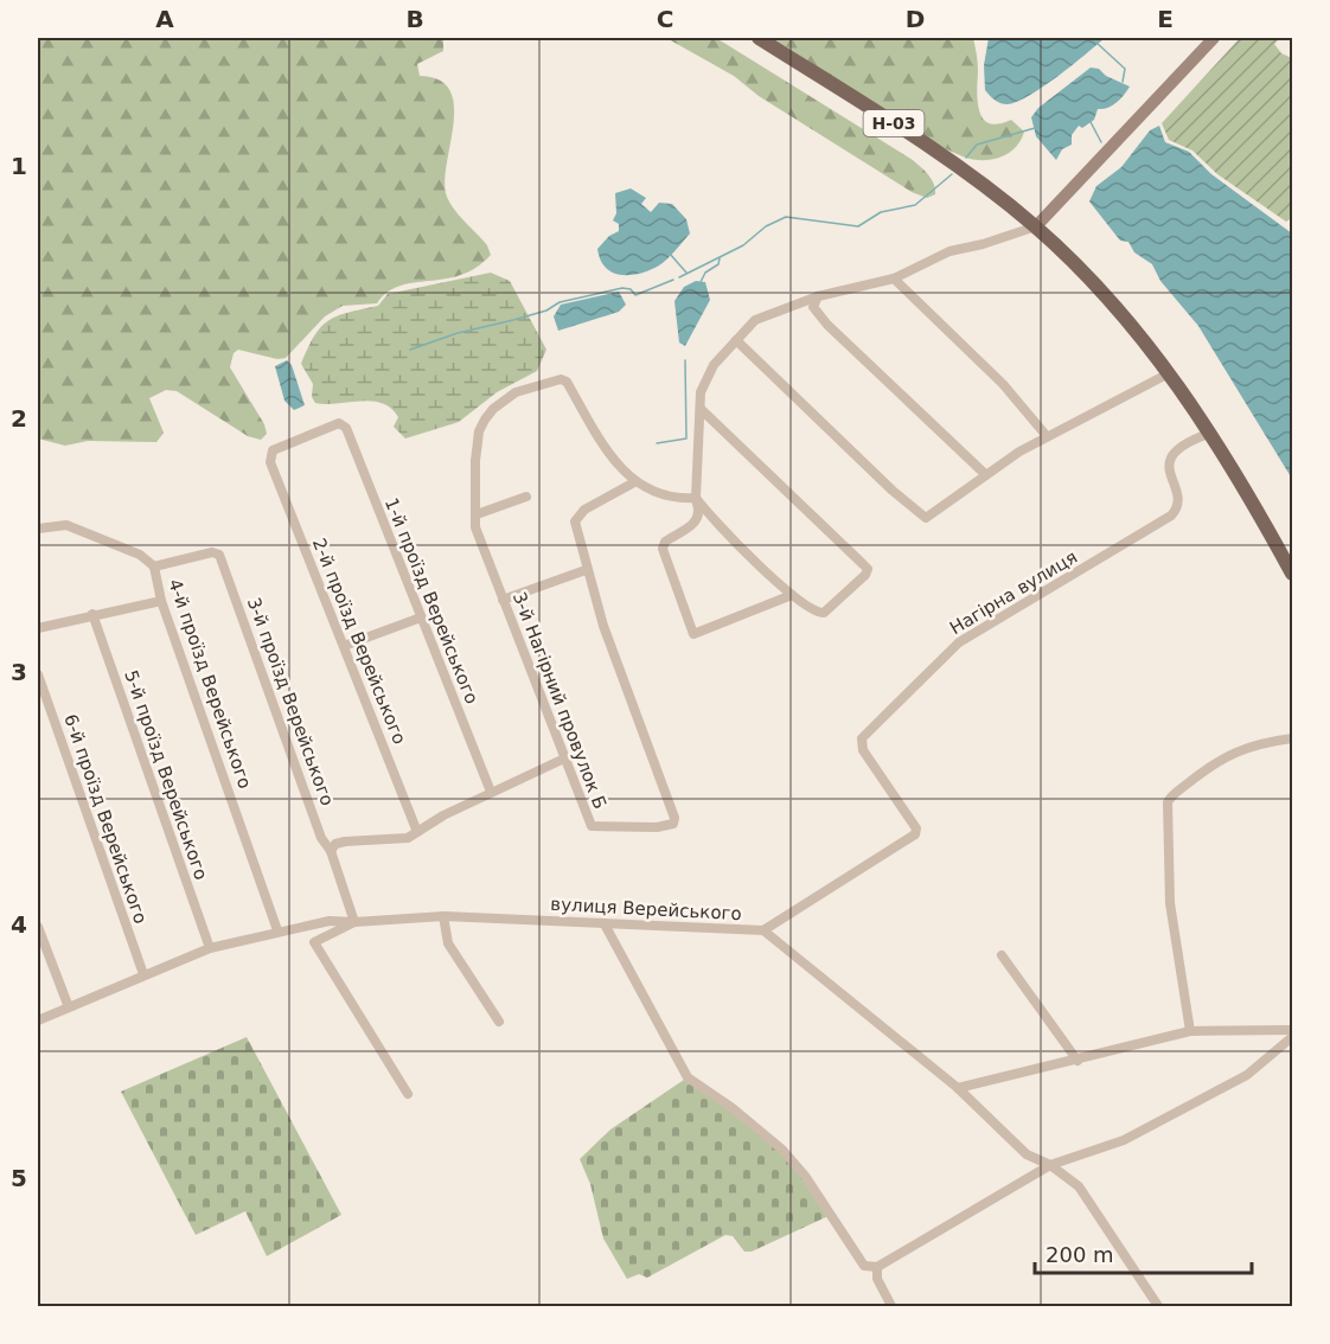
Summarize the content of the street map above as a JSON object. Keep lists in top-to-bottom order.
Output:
{
  "streets": {
    "main road": ["Н-03"],
    "street": [
      "Нагірна вулиця",
      "1-й проїзд Верейського",
      "2-й проїзд Верейського",
      "4-й проїзд Верейського",
      "3-й Нагірний провулок Б",
      "3-й проїзд Верейського",
      "5-й проїзд Верейського",
      "6-й проїзд Верейського",
      "вулиця Верейського"
    ]
  },
  "crossings": [
    ["Н-03", "Нагірна вулиця"],
    ["Нагірна вулиця", "вулиця Верейського"],
    ["1-й проїзд Верейського", "2-й проїзд Верейського"],
    ["4-й проїзд Верейського", "3-й проїзд Верейського"],
    ["4-й проїзд Верейського", "вулиця Верейського"],
    ["3-й проїзд Верейського", "вулиця Верейського"],
    ["5-й проїзд Верейського", "вулиця Верейського"],
    ["6-й проїзд Верейського", "вулиця Верейського"]
  ],
  "scale_bar": "200 m",
  "grid": {
    "columns": [
      "A",
      "B",
      "C",
      "D",
      "E"
    ],
    "rows": [
      "1",
      "2",
      "3",
      "4",
      "5"
    ]
  }
}
